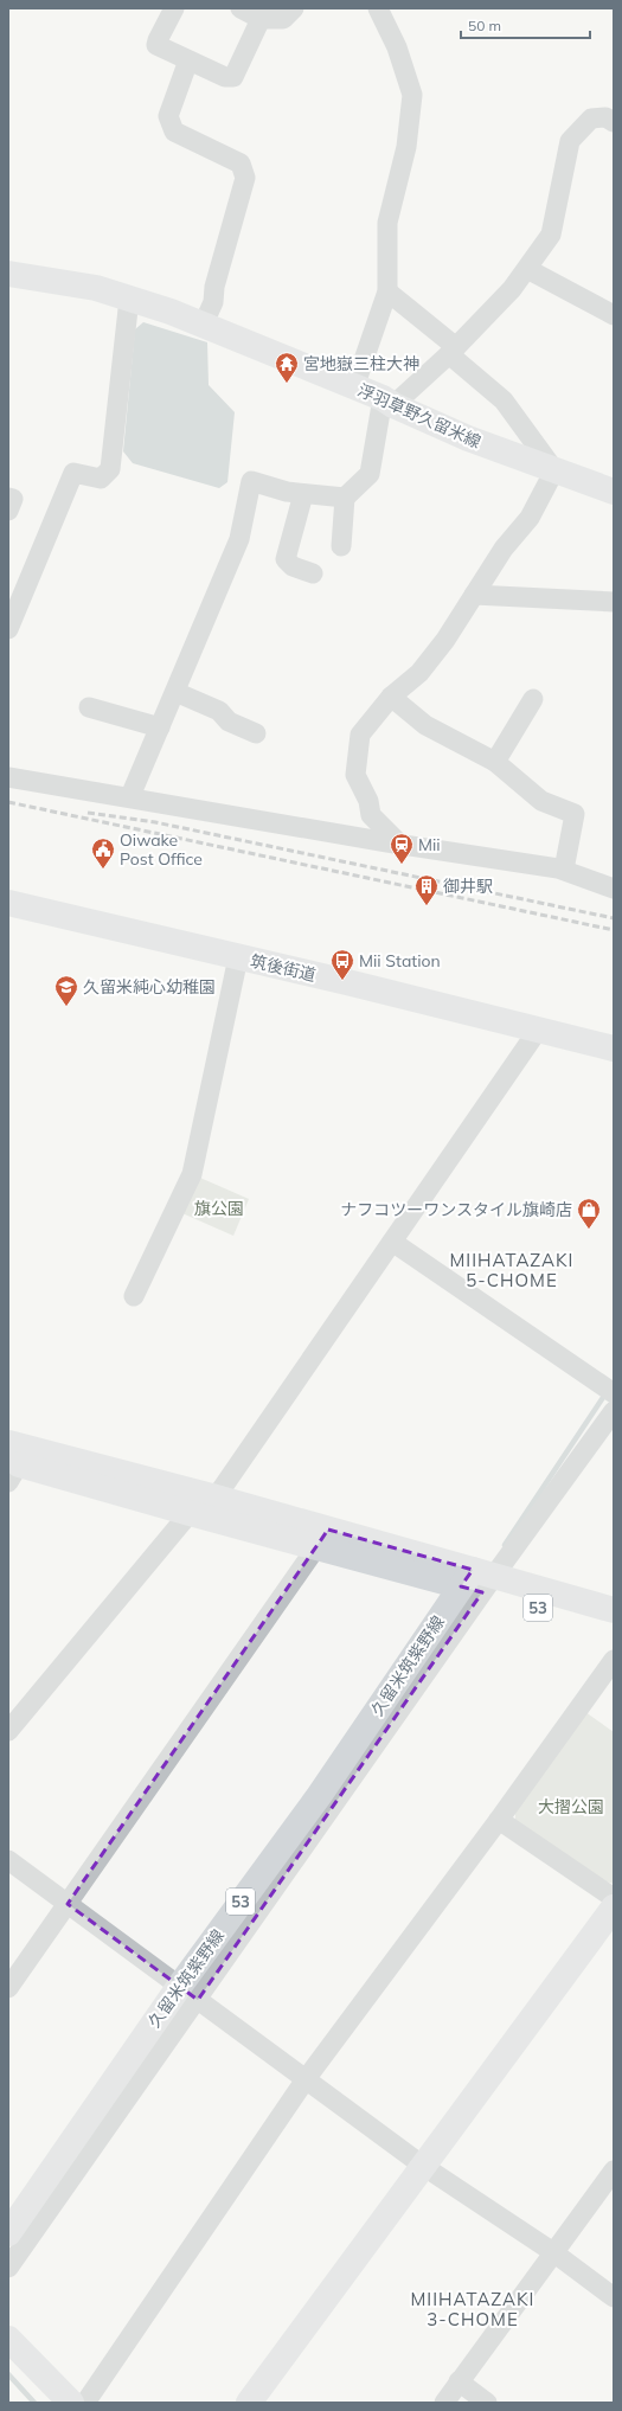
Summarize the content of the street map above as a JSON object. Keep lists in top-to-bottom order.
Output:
{
  "streets": {
    "street": [
      "浮羽草野久留米線",
      "筑後街道",
      "53",
      "久留米筑紫野線"
    ]
  },
  "crossings": [
    ["53", "久留米筑紫野線"]
  ],
  "districts": ["MIIHATAZAKI 5-CHOME", "MIIHATAZAKI 3-CHOME"],
  "parks": ["旗公園", "大摺公園"],
  "places": {
    "temple": ["宮地嶽三柱大神"],
    "station": ["Mii"],
    "public building": ["Oiwake Post Office"],
    "building": ["御井駅"],
    "bus stop": ["Mii Station"],
    "school or university": ["久留米純心幼稚園"],
    "shop": ["ナフコツーワンスタイル旗崎店"]
  },
  "scale_bar": "50 m"
}
